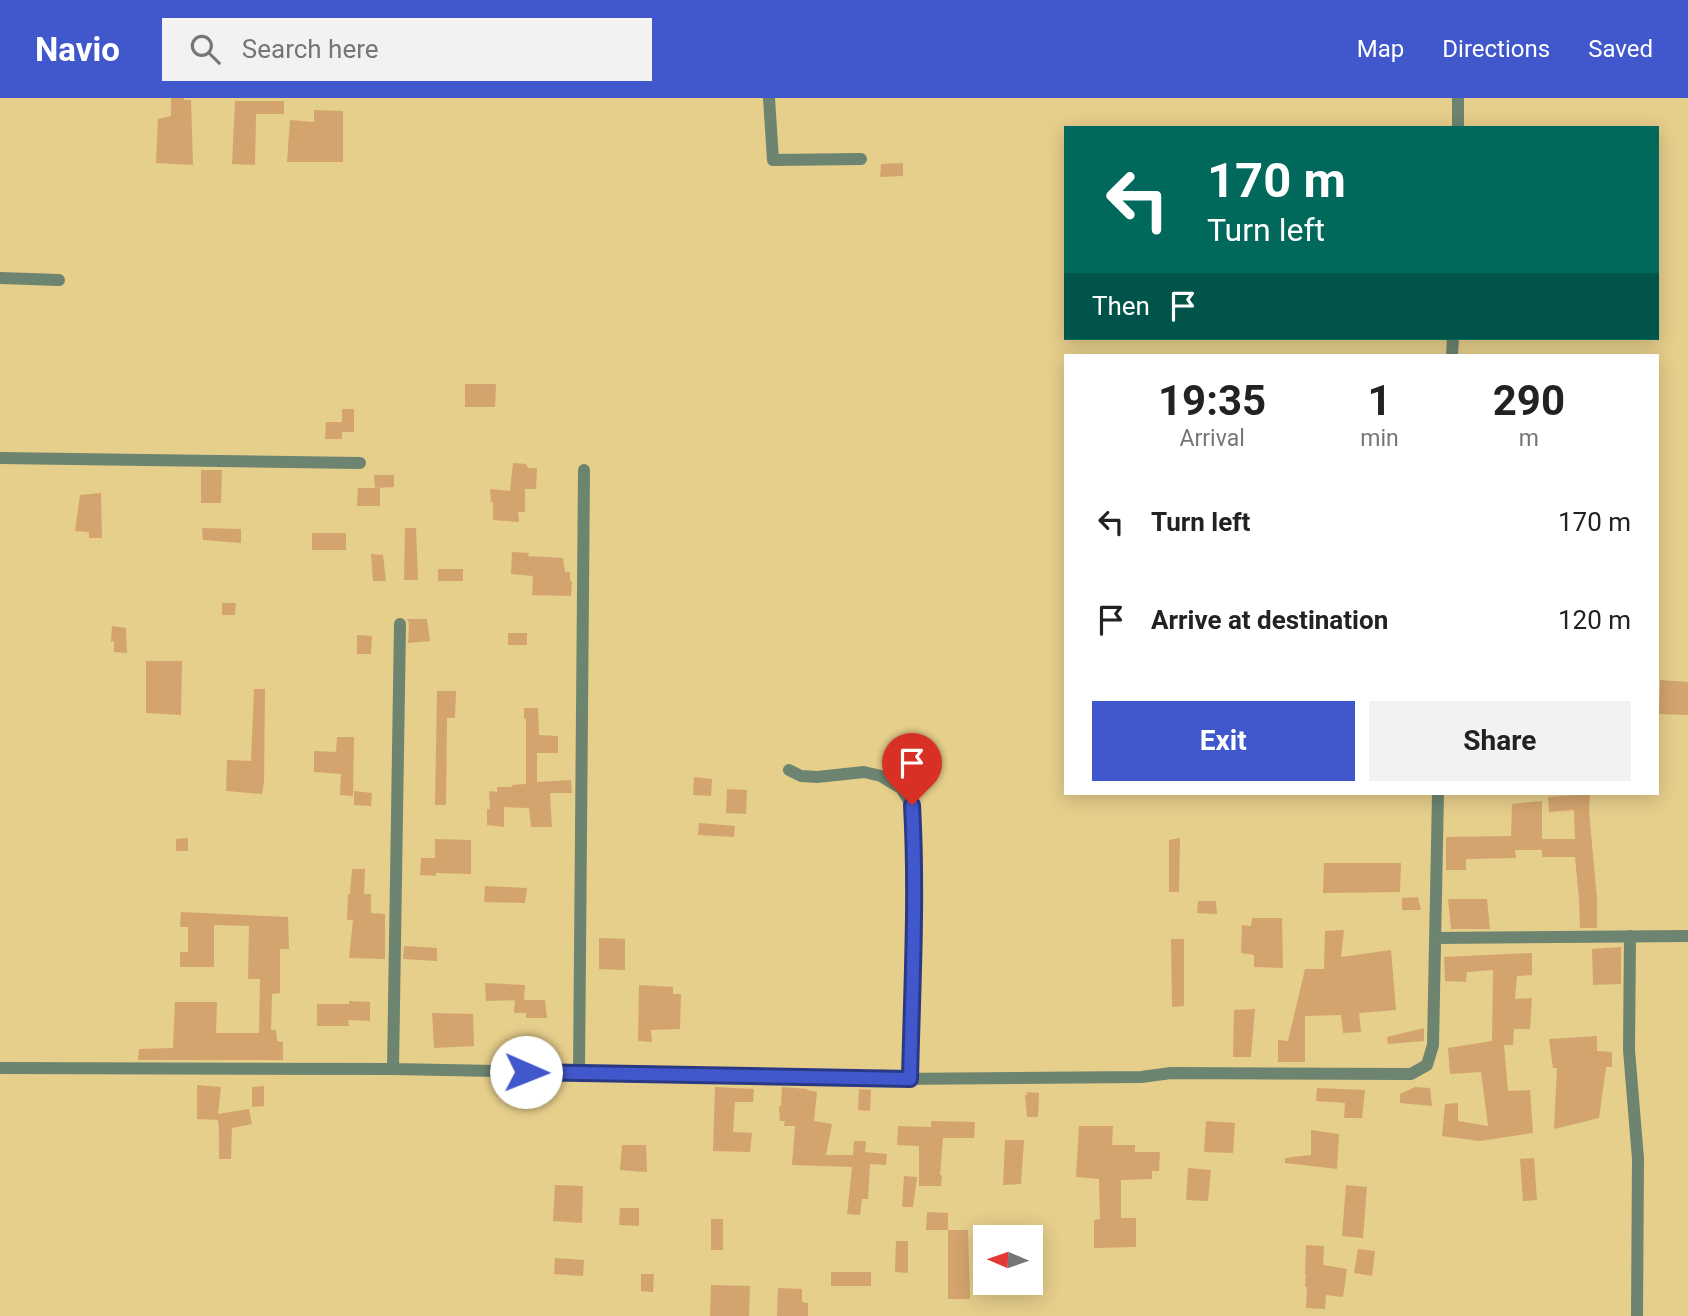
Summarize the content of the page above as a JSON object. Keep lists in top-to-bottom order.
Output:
{
  "north": "left",
  "page": {
    "header": "Navio",
    "search": "Search here",
    "nav": ["Map", "Directions", "Saved"],
    "turn": ["170 m", "Turn left"],
    "then": "Then",
    "eta": [
      "19:35",
      "Arrival",
      "1",
      "min",
      "290",
      "m"
    ],
    "list": [
      {
        "name": "Turn left",
        "value": "170 m"
      },
      {
        "name": "Arrive at destination",
        "value": "120 m"
      }
    ],
    "buttons": ["Exit", "Share"]
  }
}
